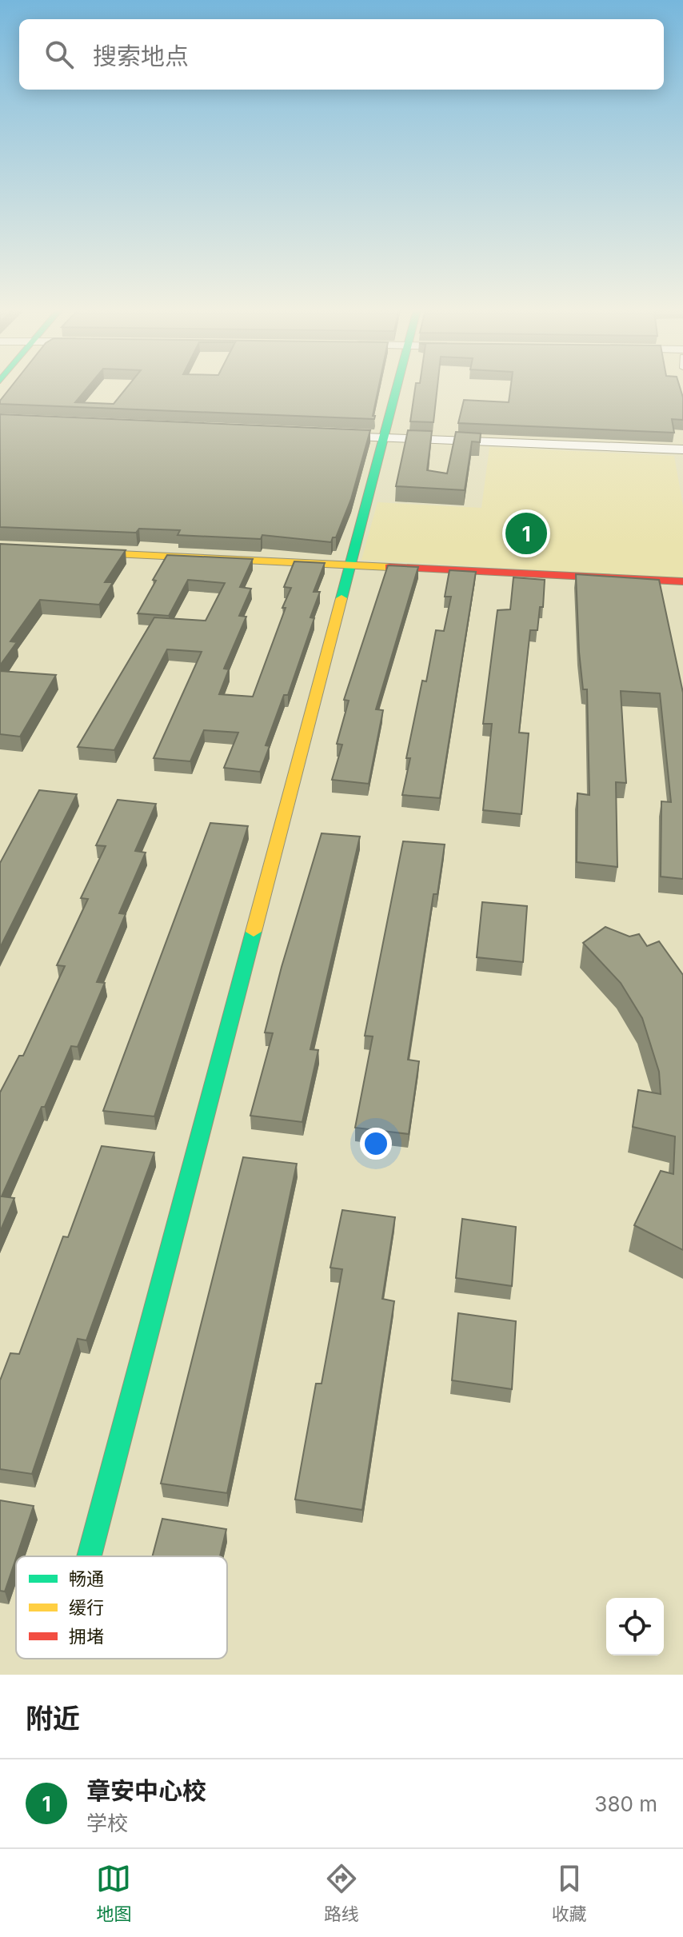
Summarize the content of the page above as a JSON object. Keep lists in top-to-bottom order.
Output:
{
  "legend": ["畅通", "缓行", "拥堵"],
  "page": {
    "search": "搜索地点",
    "pins": "1",
    "heading": "附近",
    "list": [
      {
        "mark": "1",
        "name": "章安中心校",
        "note": "学校",
        "value": "380 m"
      }
    ],
    "nav": ["地图", "路线", "收藏"]
  }
}
